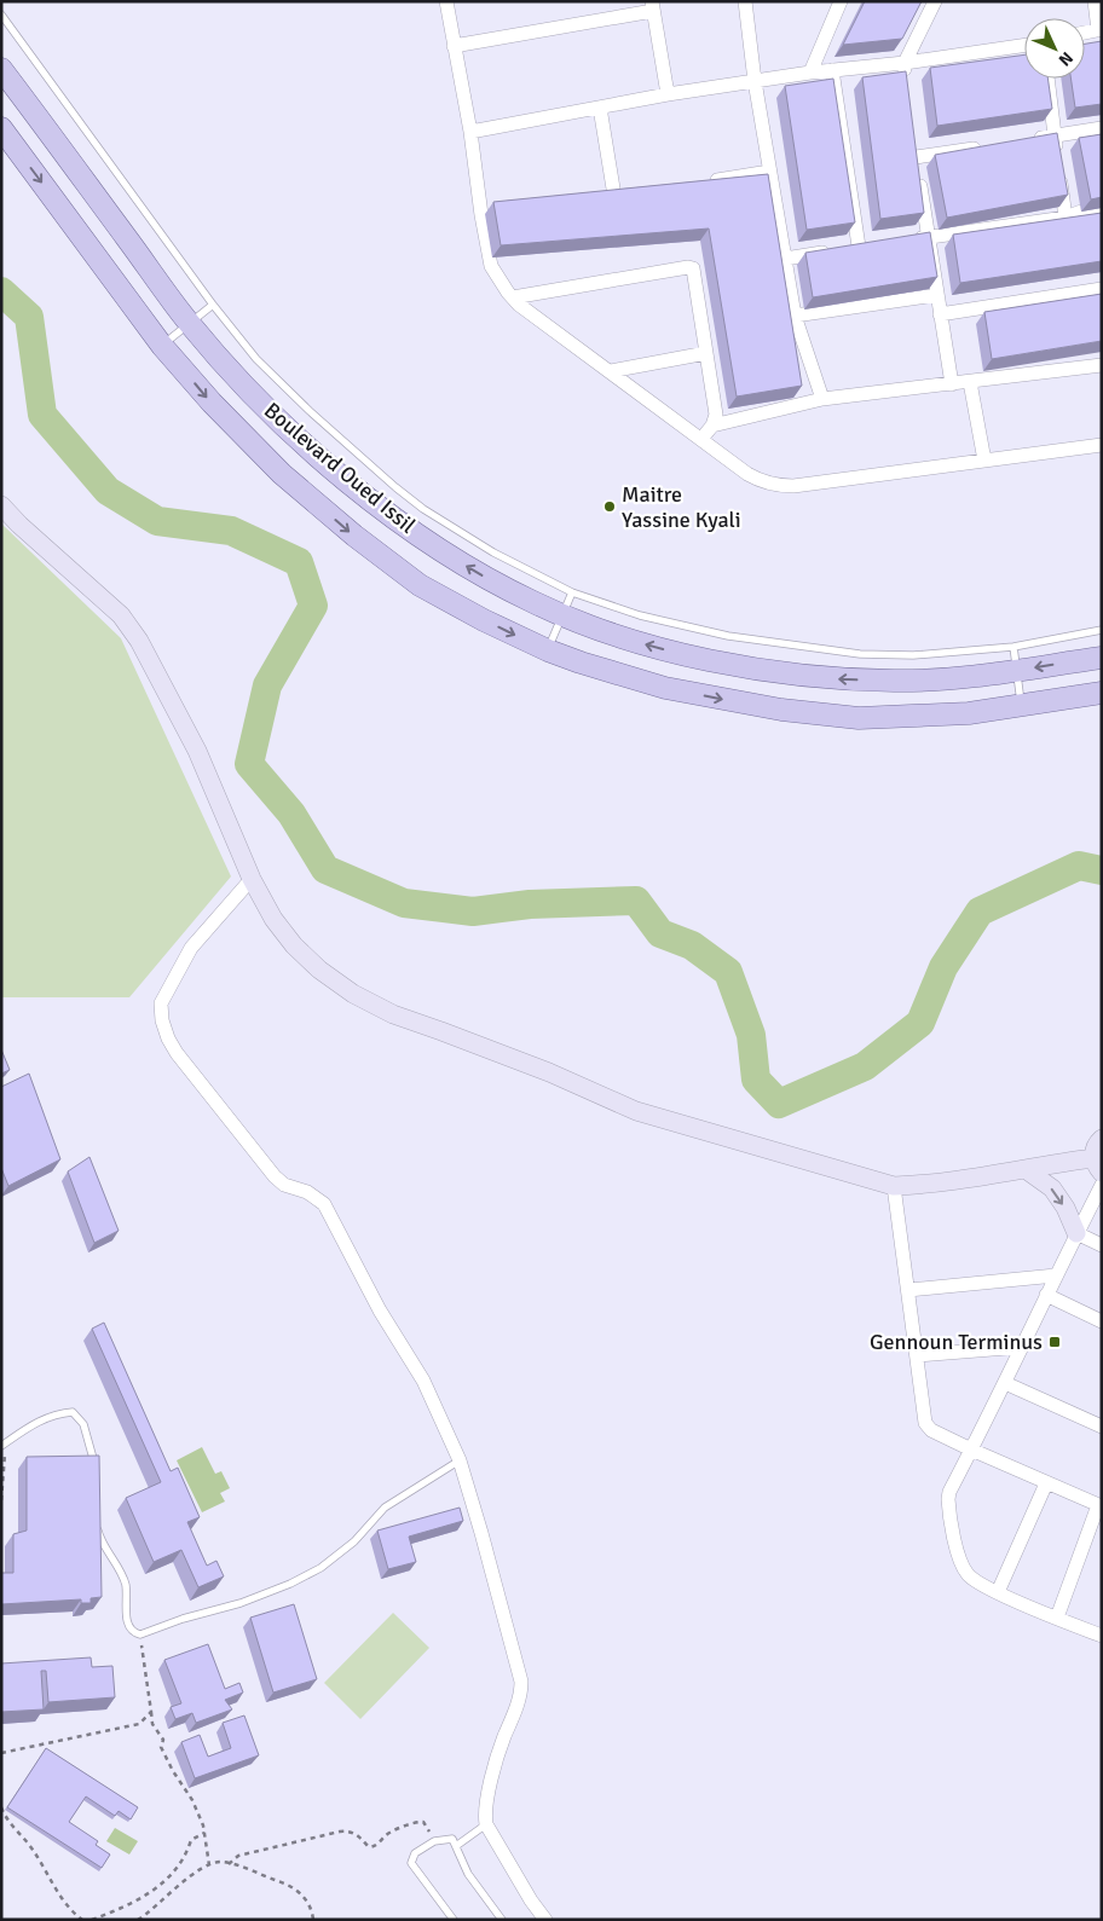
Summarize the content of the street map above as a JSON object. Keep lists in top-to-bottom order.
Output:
{
  "streets": {
    "main road": ["Boulevard Oued Issil"]
  },
  "places": {
    "other": ["Maitre Yassine Kyali"],
    "transit": ["Gennoun Terminus"]
  },
  "north": "bottom right"
}
